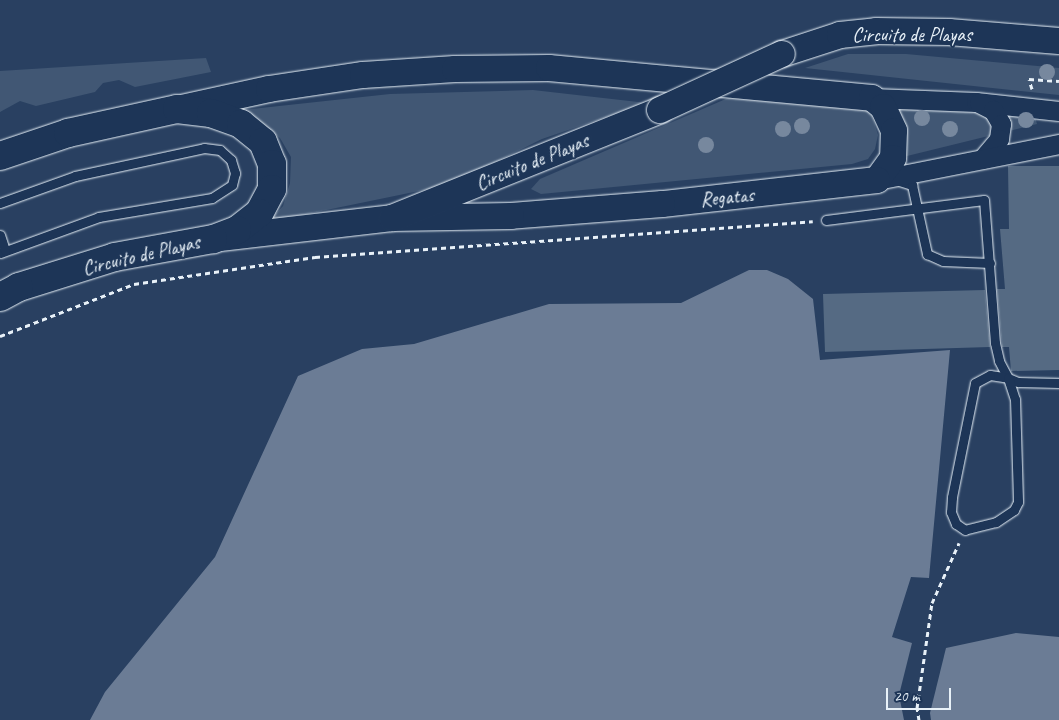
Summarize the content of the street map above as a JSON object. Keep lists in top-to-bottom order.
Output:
{
  "streets": {
    "highway": ["Circuito de Playas"],
    "main road": ["Regatas"]
  },
  "crossings": [
    ["Circuito de Playas", "Regatas"]
  ],
  "scale_bar": "20 m"
}
